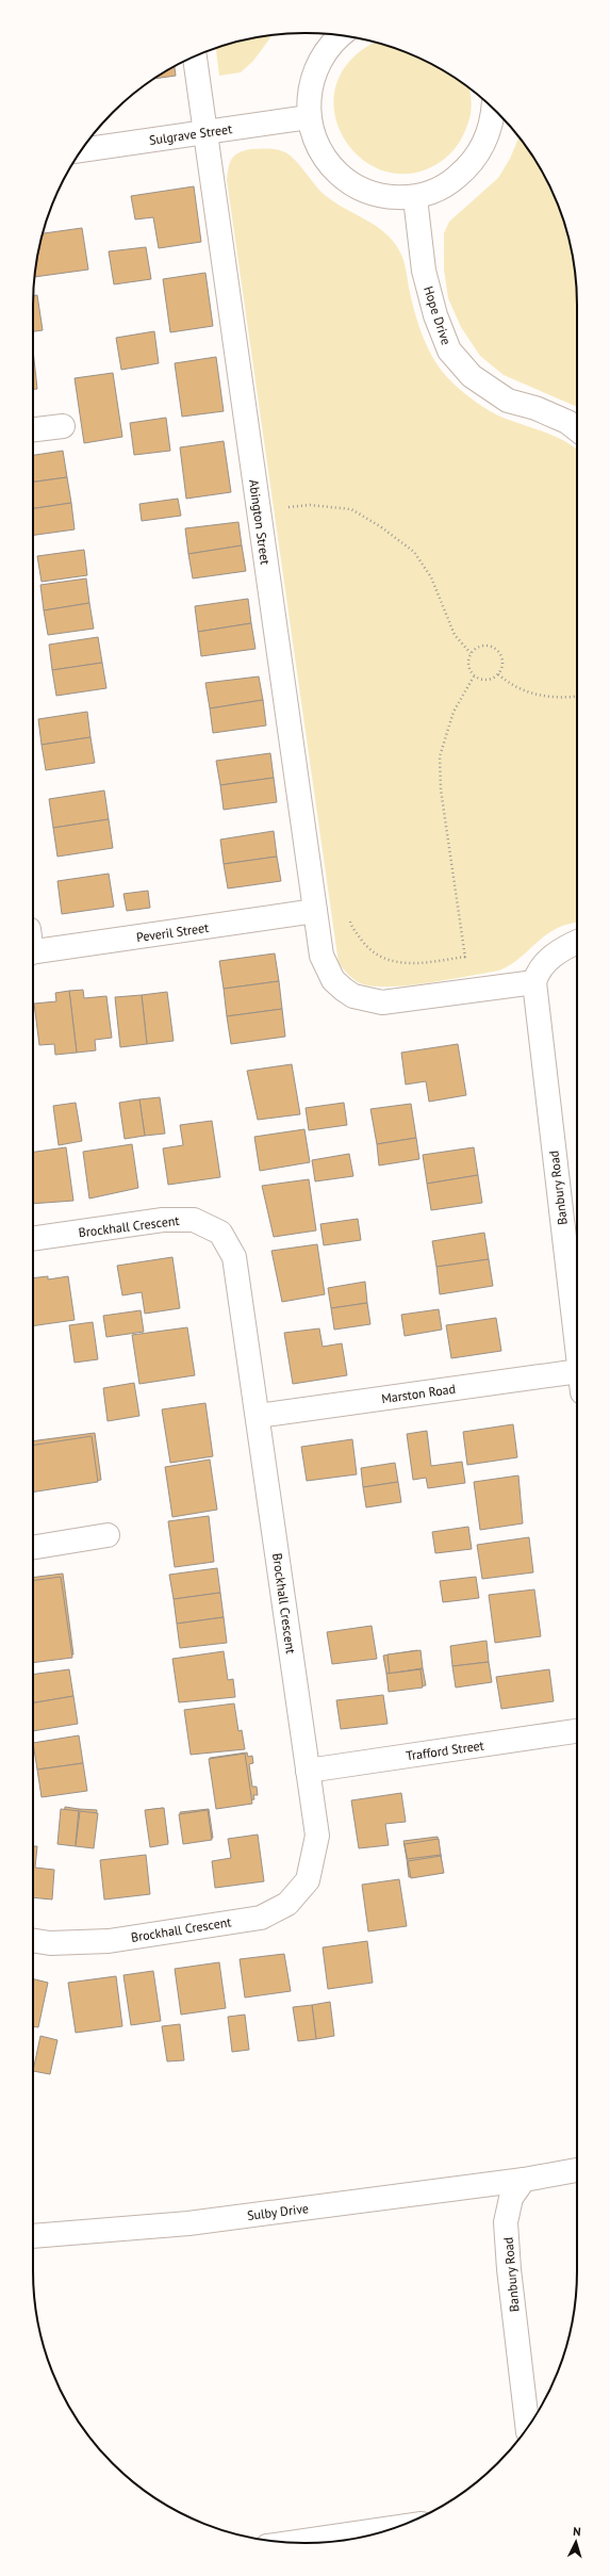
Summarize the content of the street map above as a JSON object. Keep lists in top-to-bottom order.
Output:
{
  "streets": {
    "street": [
      "Sulgrave Street",
      "Hope Drive",
      "Abington Street",
      "Peveril Street",
      "Banbury Road",
      "Brockhall Crescent",
      "Marston Road",
      "Trafford Street",
      "Sulby Drive"
    ]
  },
  "crossings": [
    ["Sulgrave Street", "Abington Street"],
    ["Abington Street", "Peveril Street"],
    ["Abington Street", "Banbury Road"],
    ["Banbury Road", "Sulby Drive"],
    ["Brockhall Crescent", "Marston Road"],
    ["Brockhall Crescent", "Trafford Street"]
  ],
  "north": "top"
}
